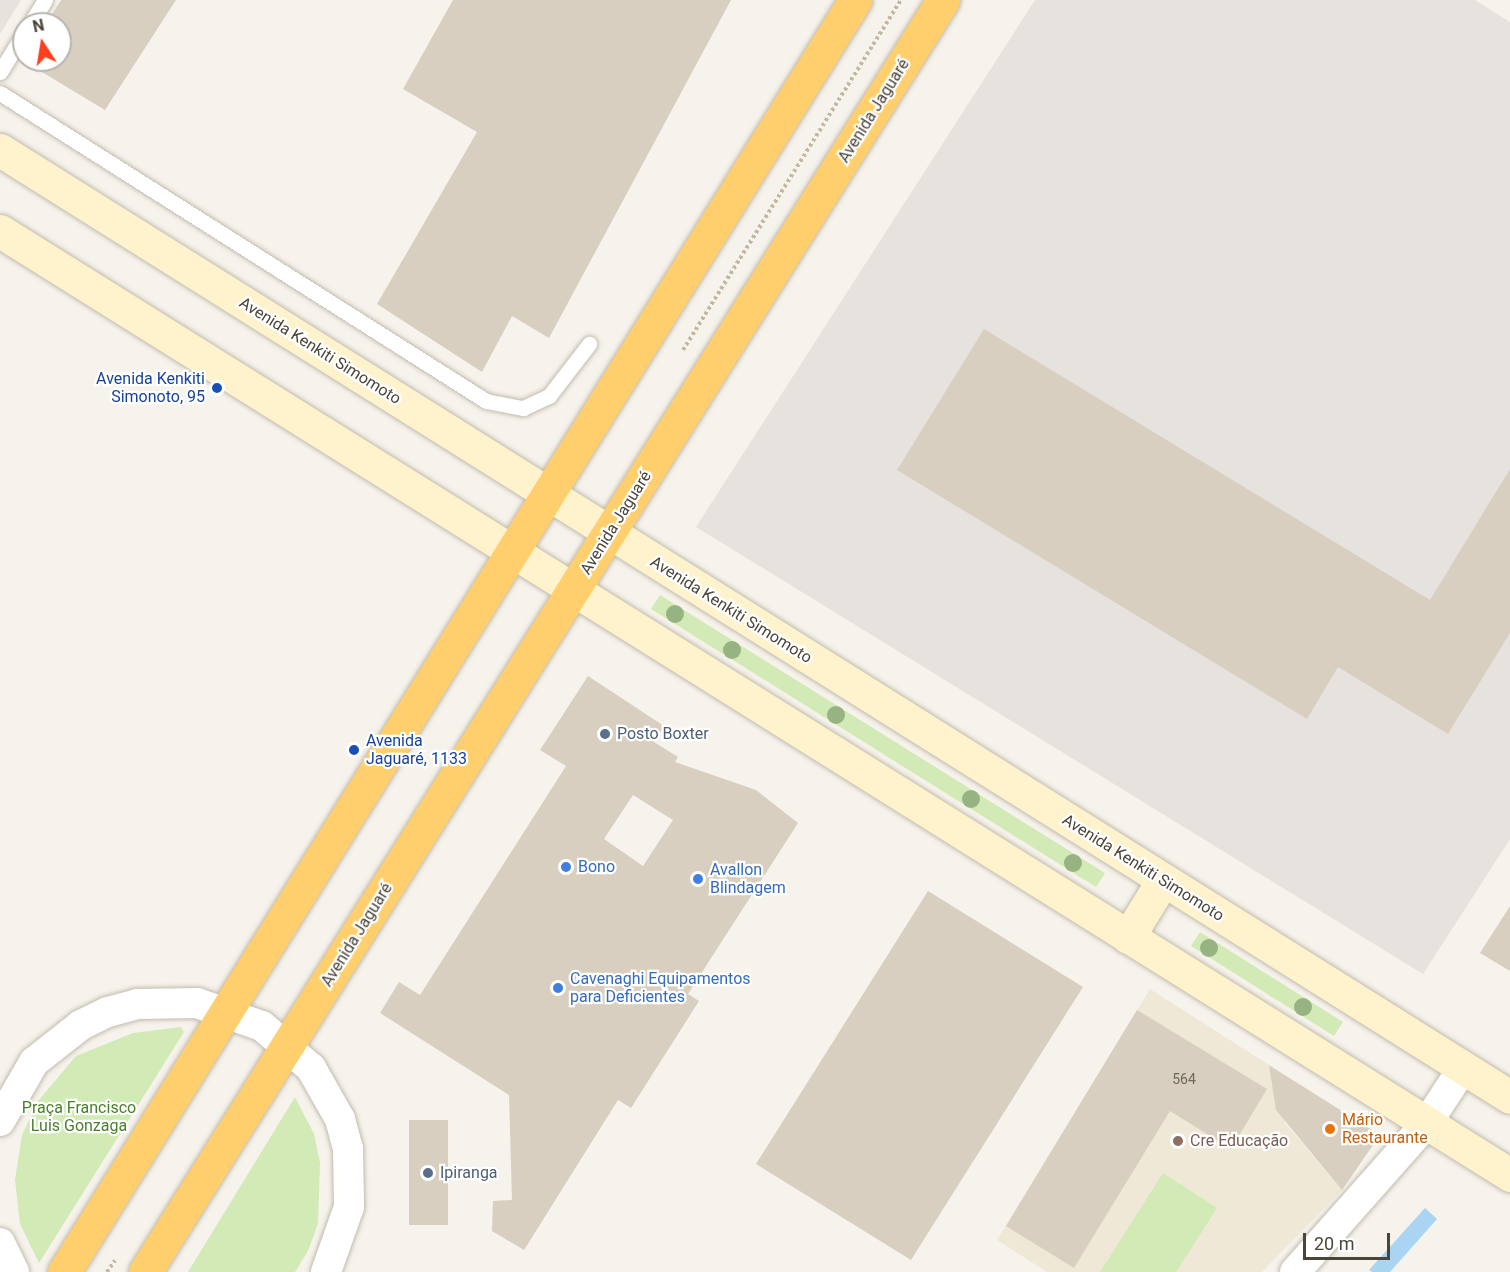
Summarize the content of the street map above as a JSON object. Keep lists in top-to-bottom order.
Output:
{
  "streets": {
    "highway": ["Avenida Jaguaré"],
    "main road": ["Avenida Kenkiti Simomoto"]
  },
  "crossings": [
    ["Avenida Jaguaré", "Avenida Kenkiti Simomoto"]
  ],
  "parks": ["Praça Francisco Luis Gonzaga"],
  "places": [
    "Avenida Kenkiti Simonoto, 95",
    "Posto Boxter",
    "Avenida Jaguaré, 1133",
    "Bono",
    "Avallon Blindagem",
    "Cavenaghi Equipamentos para Deficientes",
    "Mário Restaurante",
    "Cre Educação",
    "Ipiranga"
  ],
  "house_numbers": ["564"],
  "scale_bar": "20 m",
  "north": "top"
}
